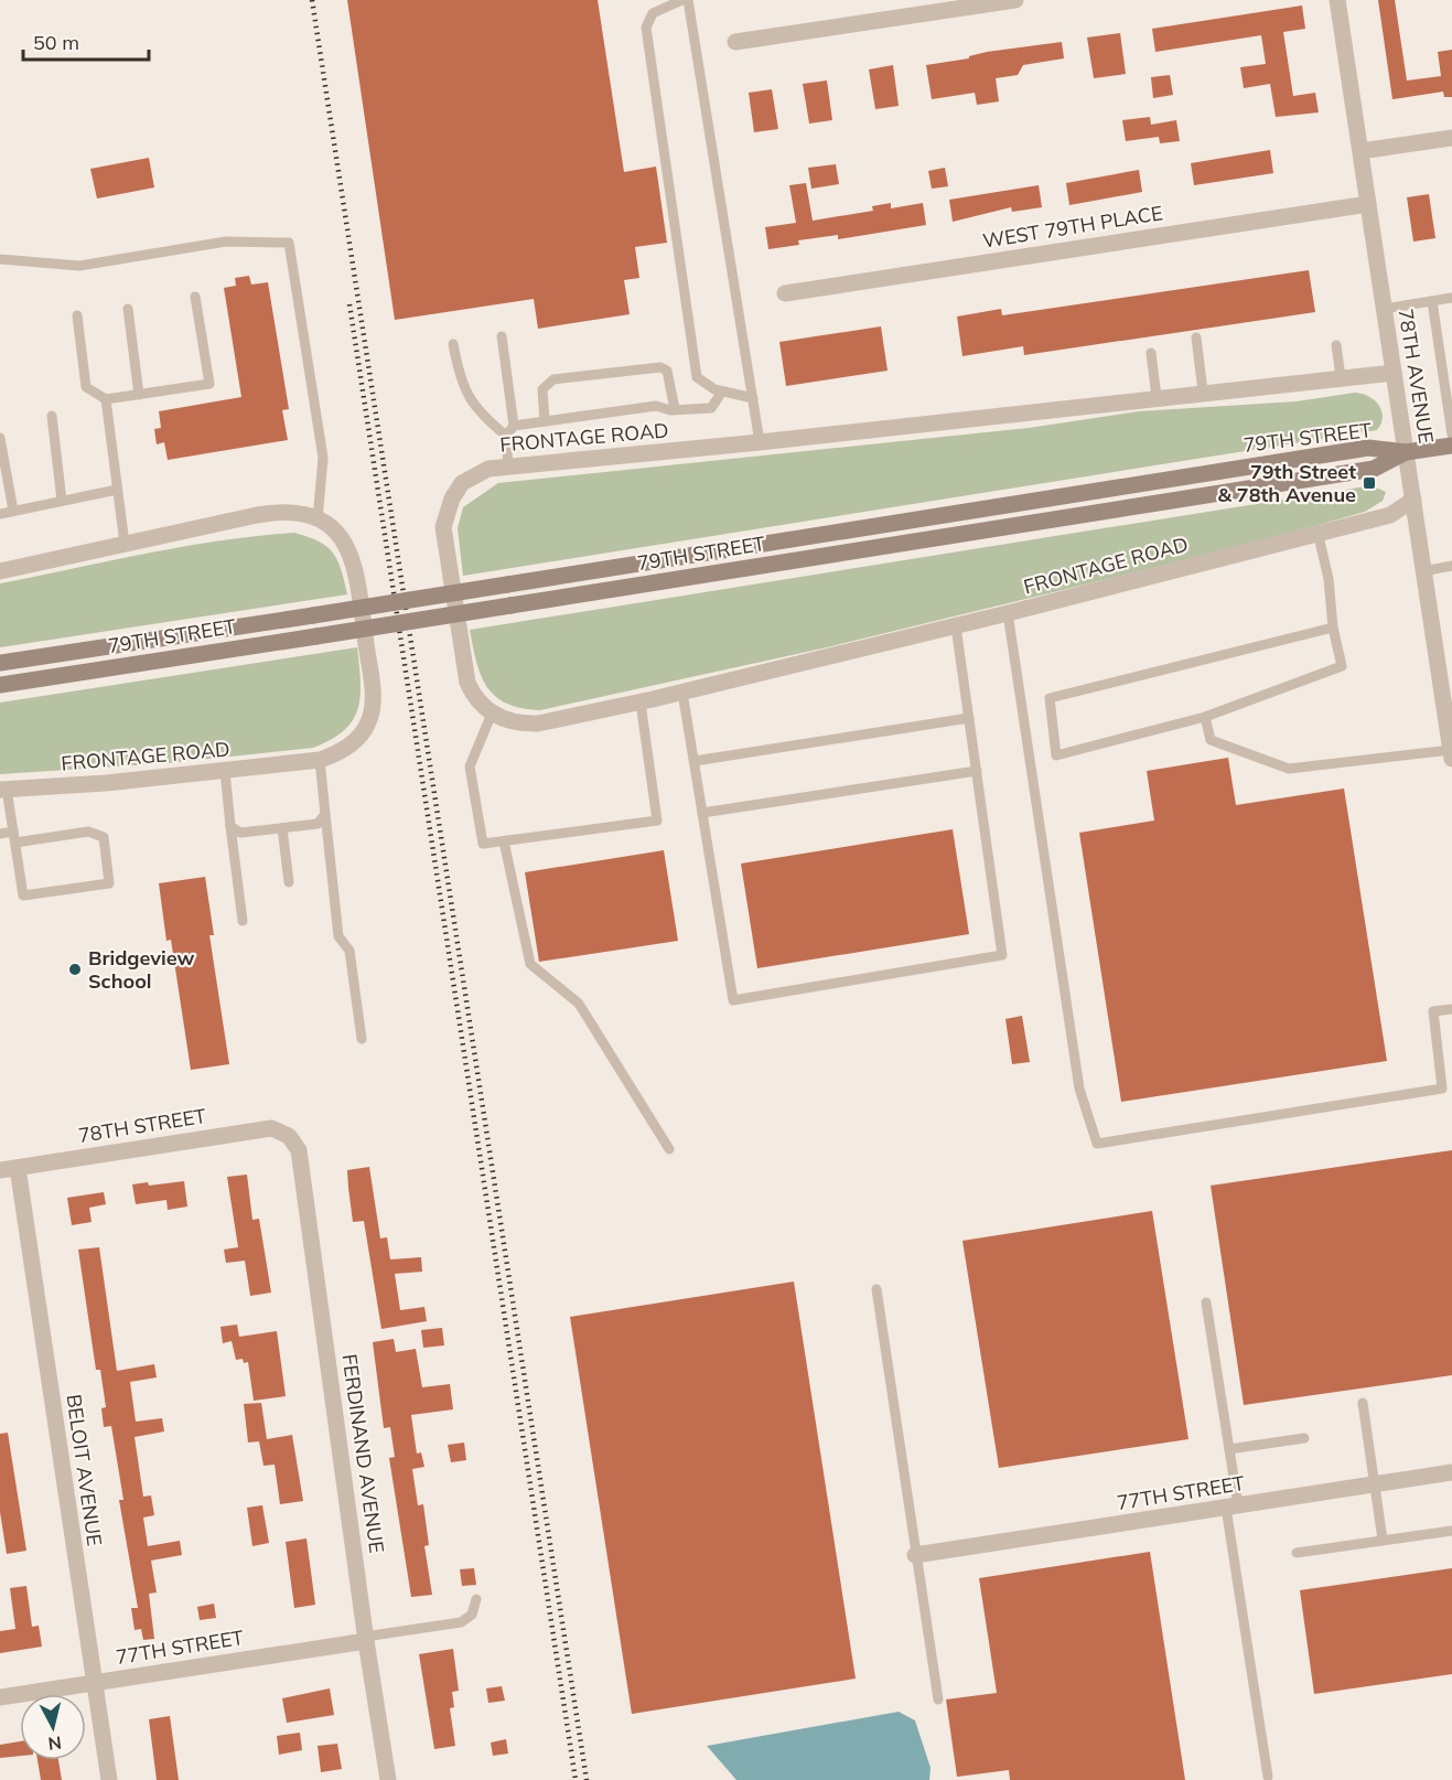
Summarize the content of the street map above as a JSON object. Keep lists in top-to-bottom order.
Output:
{
  "streets": {
    "main road": ["79TH STREET"],
    "street": [
      "WEST 79TH PLACE",
      "78TH AVENUE",
      "FRONTAGE ROAD",
      "78TH STREET",
      "FERDINAND AVENUE",
      "BELOIT AVENUE",
      "77TH STREET"
    ]
  },
  "crossings": [
    ["WEST 79TH PLACE", "78TH AVENUE"],
    ["78TH AVENUE", "FRONTAGE ROAD"],
    ["78TH AVENUE", "79TH STREET"],
    ["78TH STREET", "FERDINAND AVENUE"],
    ["78TH STREET", "BELOIT AVENUE"],
    ["FERDINAND AVENUE", "77TH STREET"],
    ["BELOIT AVENUE", "77TH STREET"]
  ],
  "places": {
    "transit": ["79th Street & 78th Avenue"],
    "other": ["Bridgeview School"]
  },
  "scale_bar": "50 m",
  "north": "bottom"
}
